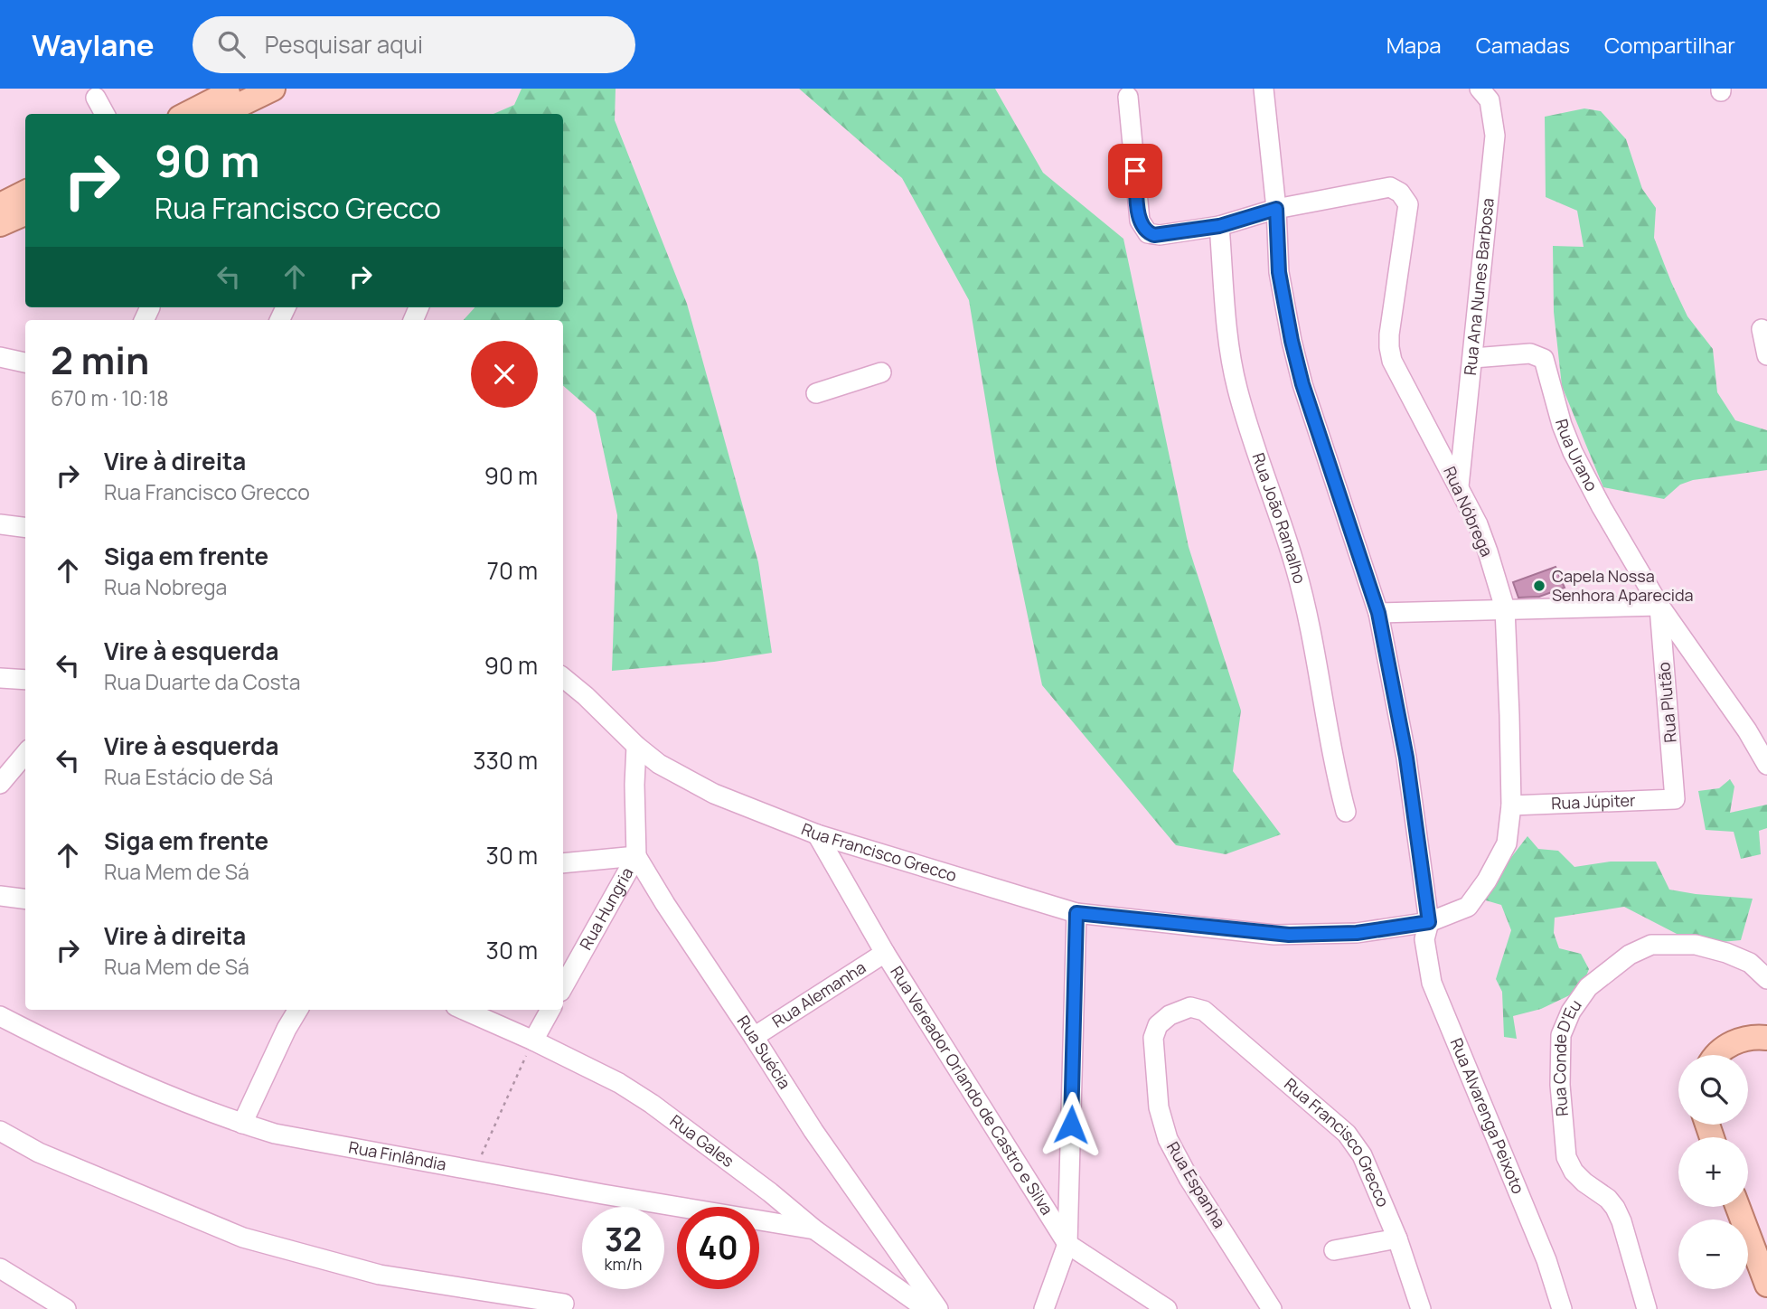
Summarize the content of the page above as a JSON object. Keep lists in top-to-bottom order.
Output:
{
  "streets": {
    "street": [
      "Rua Ana Nunes Barbosa",
      "Rua Urano",
      "Rua Nóbrega",
      "Rua João Ramalho",
      "Rua Plutão",
      "Rua Júpiter",
      "Rua Francisco Grecco",
      "Rua Hungria",
      "Rua Alemanha",
      "Rua Suécia",
      "Rua Conde D'Eu",
      "Rua Vereador Orlando de Castro e Silva",
      "Rua Alvarenga Peixoto",
      "Rua Gales",
      "Rua Finlândia",
      "Rua Espanha"
    ]
  },
  "crossings": [
    ["Rua Ana Nunes Barbosa", "Rua Urano"],
    ["Rua Ana Nunes Barbosa", "Rua Nóbrega"],
    ["Rua Urano", "Rua Plutão"],
    ["Rua Nóbrega", "Rua Júpiter"],
    ["Rua Nóbrega", "Rua Francisco Grecco"],
    ["Rua Nóbrega", "Rua Alvarenga Peixoto"],
    ["Rua Plutão", "Rua Júpiter"],
    ["Rua Francisco Grecco", "Rua Hungria"],
    ["Rua Francisco Grecco", "Rua Vereador Orlando de Castro e Silva"],
    ["Rua Francisco Grecco", "Rua Espanha"],
    ["Rua Hungria", "Rua Suécia"],
    ["Rua Alemanha", "Rua Suécia"],
    ["Rua Alemanha", "Rua Vereador Orlando de Castro e Silva"],
    ["Rua Gales", "Rua Finlândia"]
  ],
  "places": ["Capela Nossa Senhora Aparecida"],
  "page": {
    "header": "Waylane",
    "search": "Pesquisar aqui",
    "nav": ["Mapa", "Camadas", "Compartilhar"],
    "turn": ["90 m", "Rua Francisco Grecco"],
    "heading": ["2 min", "670 m · 10:18"],
    "list": [
      {
        "name": "Vire à direita",
        "note": "Rua Francisco Grecco",
        "value": "90 m"
      },
      {
        "name": "Siga em frente",
        "note": "Rua Nobrega",
        "value": "70 m"
      },
      {
        "name": "Vire à esquerda",
        "note": "Rua Duarte da Costa",
        "value": "90 m"
      },
      {
        "name": "Vire à esquerda",
        "note": "Rua Estácio de Sá",
        "value": "330 m"
      },
      {
        "name": "Siga em frente",
        "note": "Rua Mem de Sá",
        "value": "30 m"
      },
      {
        "name": "Vire à direita",
        "note": "Rua Mem de Sá",
        "value": "30 m"
      }
    ],
    "map_buttons": ["+", "−"],
    "speed": "32 km/h",
    "limit": "40"
  }
}
